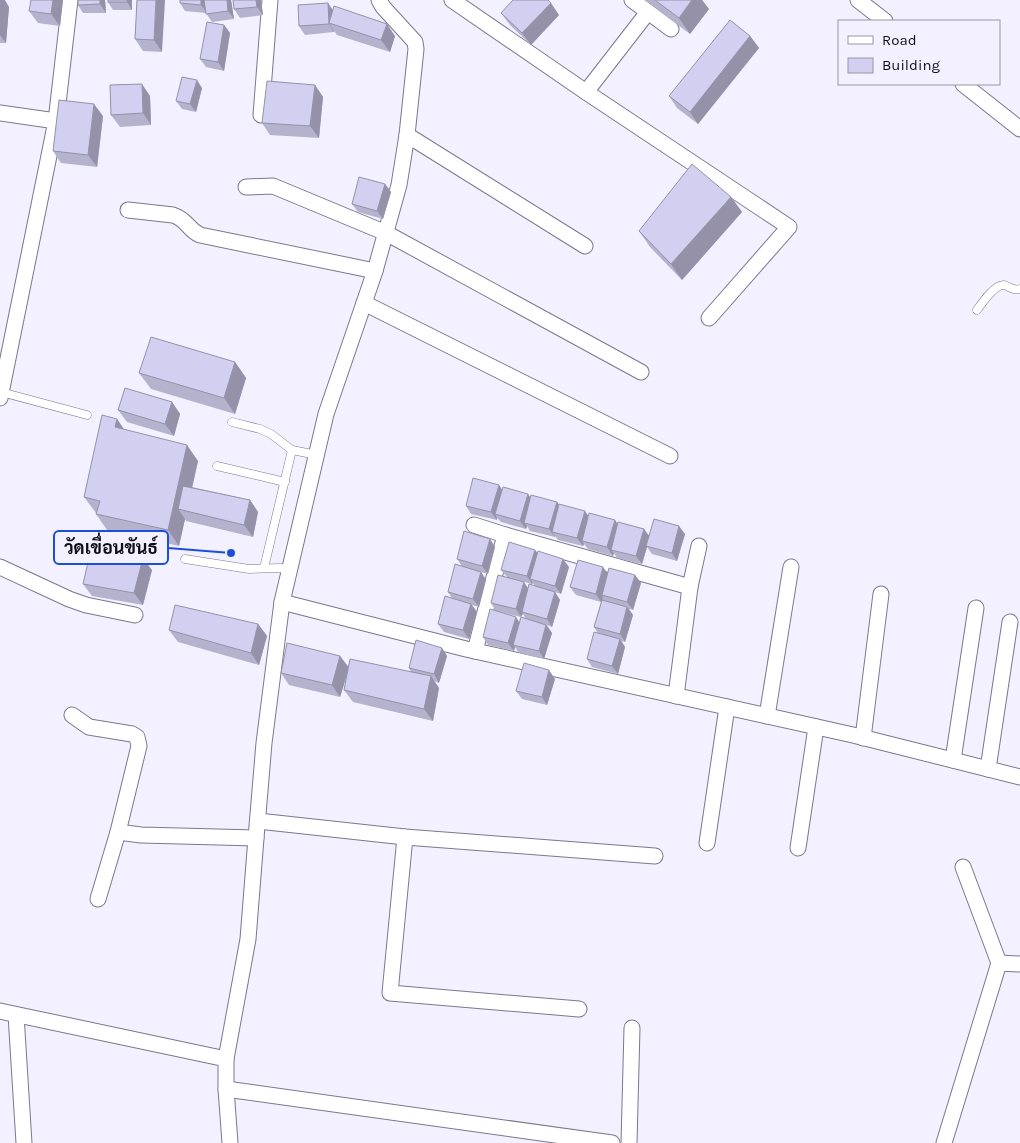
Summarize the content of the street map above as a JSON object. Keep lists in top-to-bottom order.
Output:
{
  "places": ["วัดเขื่อนขันธ์"],
  "legend": ["Road", "Building"]
}
